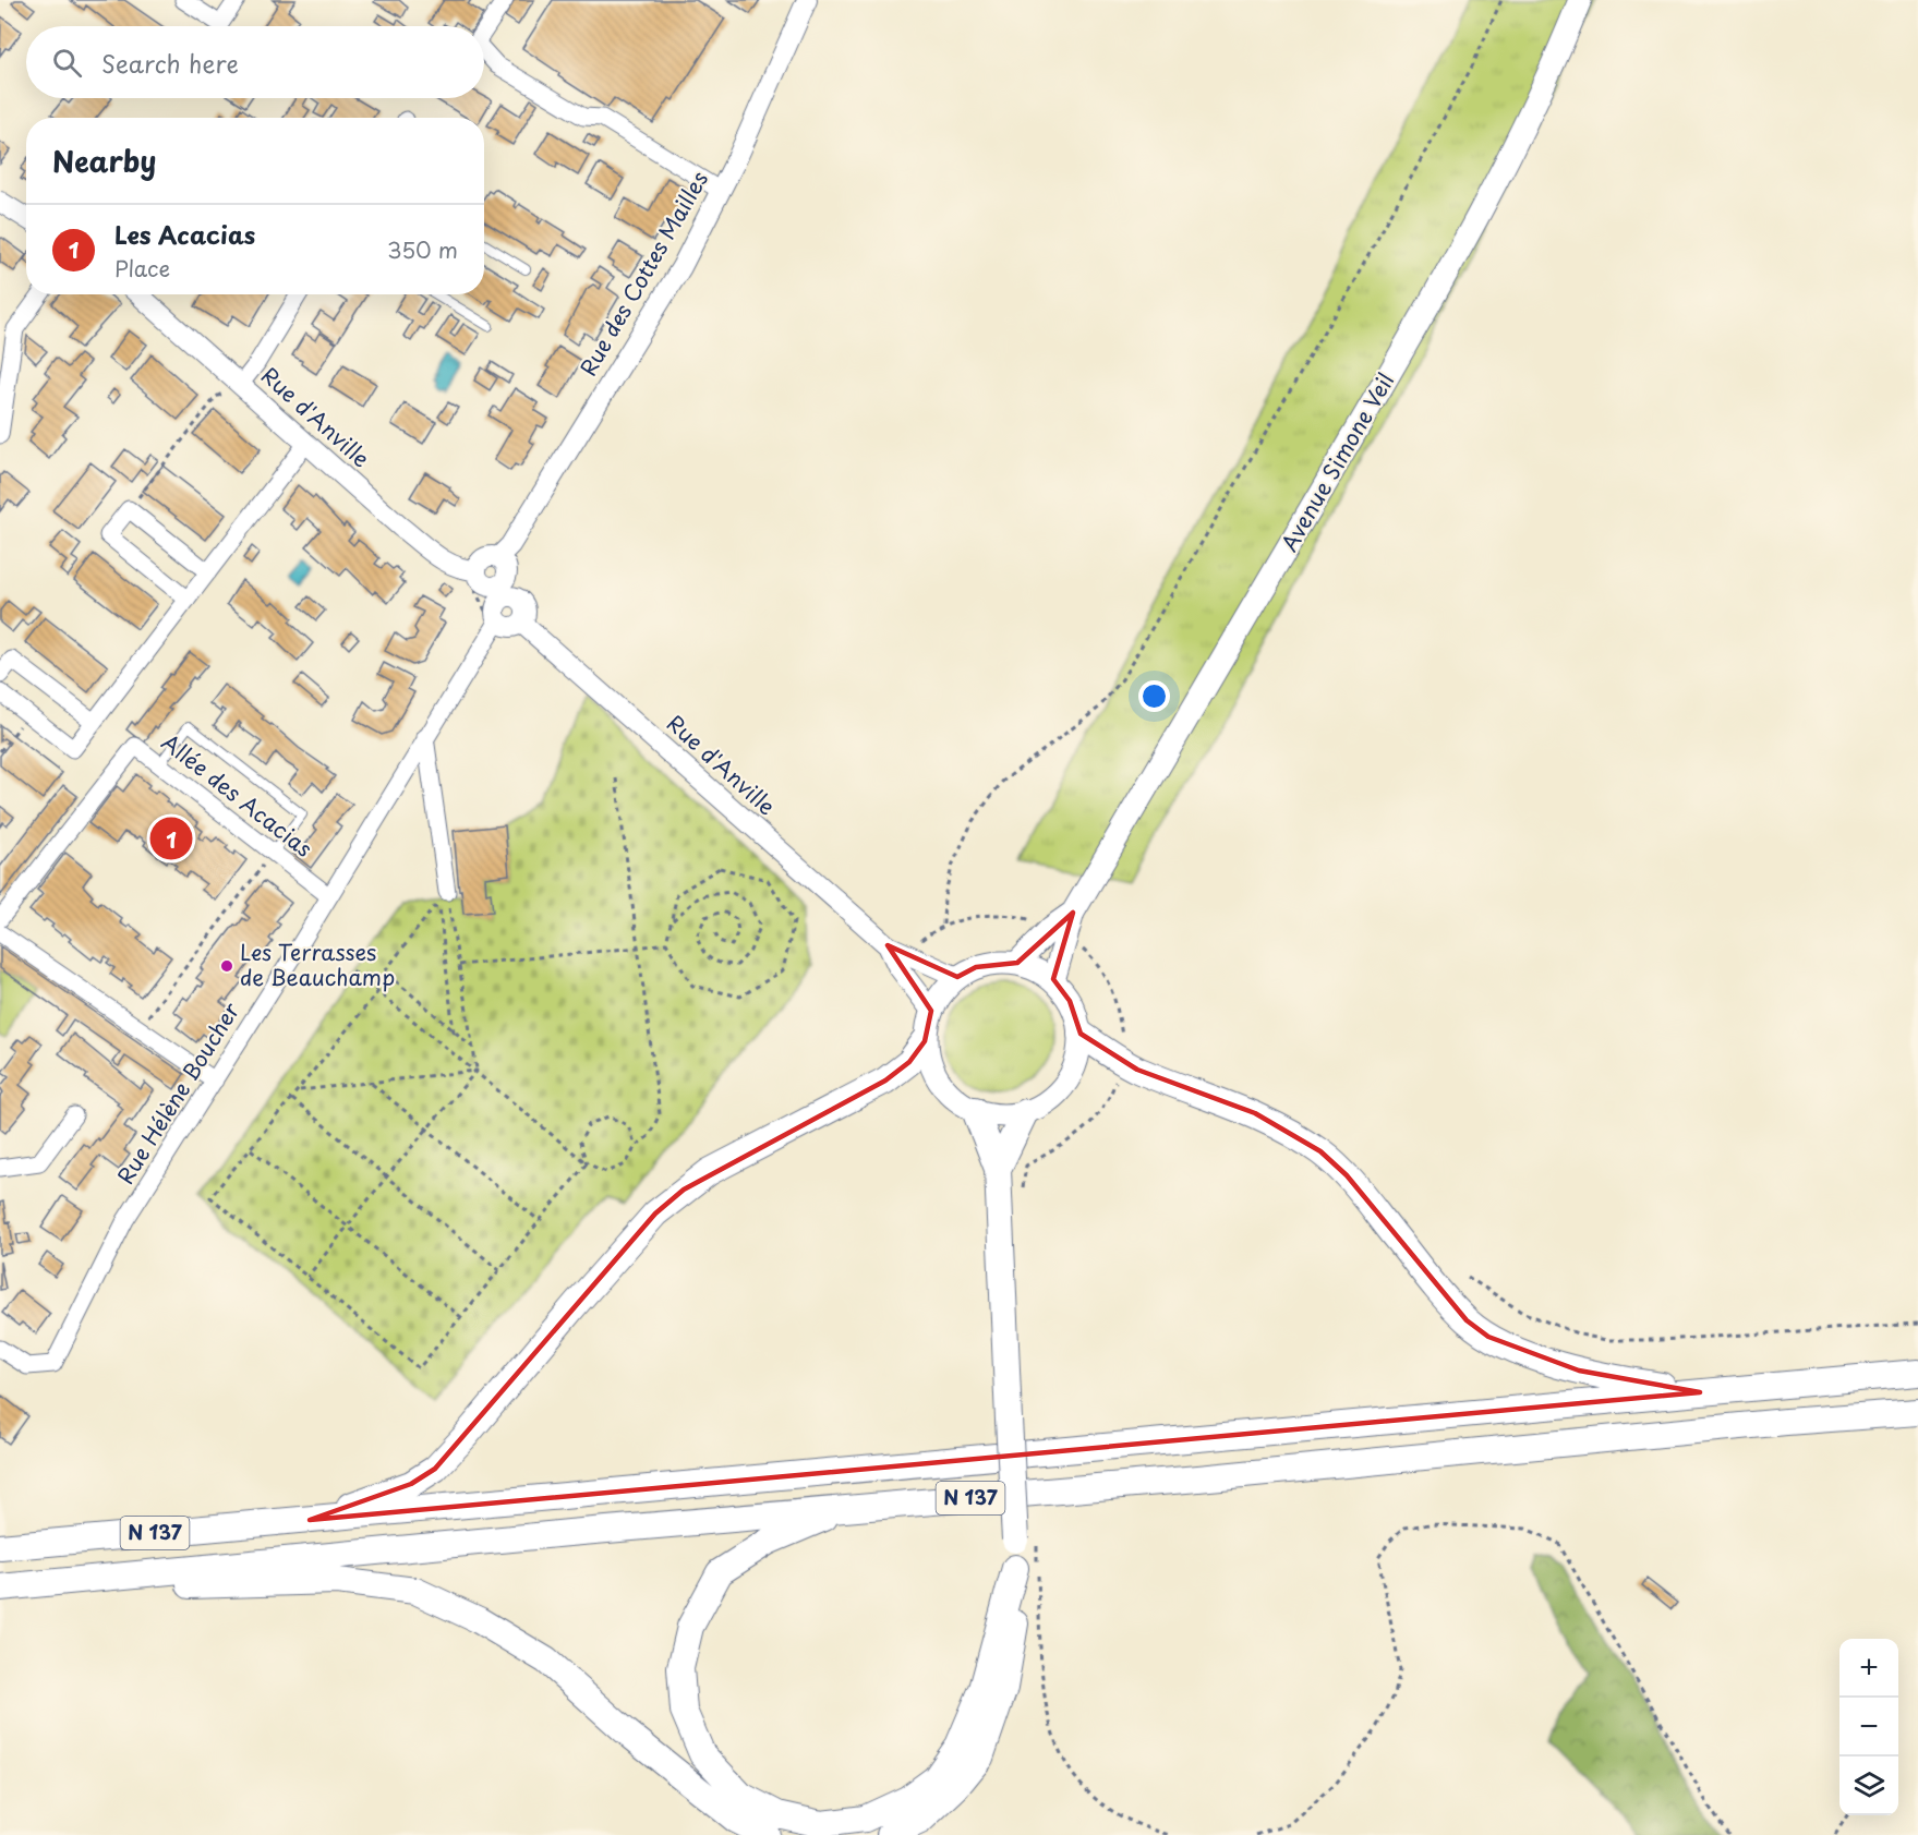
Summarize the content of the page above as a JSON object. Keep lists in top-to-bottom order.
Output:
{
  "streets": {
    "highway": ["N 137"],
    "main road": ["Avenue Simone Veil"],
    "street": [
      "Rue des Cottes Mailles",
      "Rue d'Anville",
      "Allée des Acacias",
      "Rue Hélène Boucher"
    ]
  },
  "crossings": [
    ["Rue des Cottes Mailles", "Rue d'Anville"],
    ["Rue d'Anville", "Avenue Simone Veil"],
    ["Rue d'Anville", "Rue Hélène Boucher"],
    ["Allée des Acacias", "Rue Hélène Boucher"]
  ],
  "places": ["Les Terrasses de Beauchamp"],
  "page": {
    "search": "Search here",
    "heading": "Nearby",
    "list": [
      {
        "mark": "1",
        "name": "Les Acacias",
        "note": "Place",
        "value": "350 m"
      }
    ],
    "pins": "1",
    "map_buttons": ["+", "−"]
  }
}
